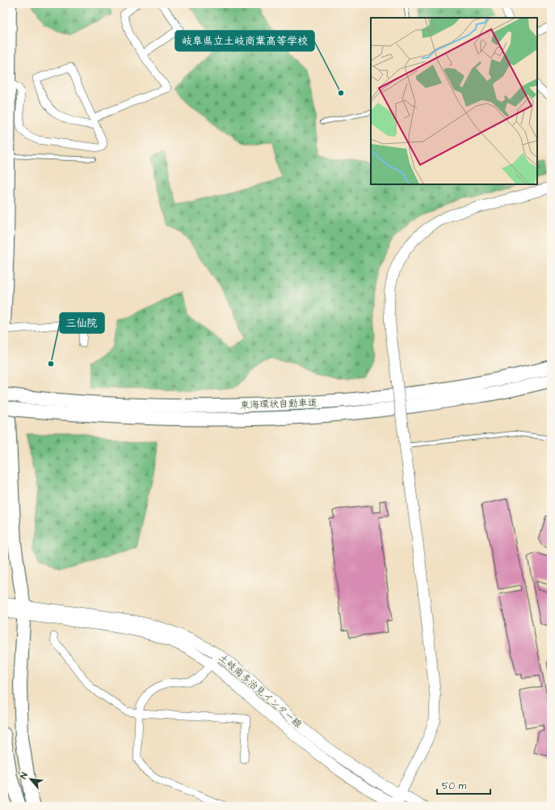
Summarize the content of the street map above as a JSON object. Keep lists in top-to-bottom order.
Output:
{
  "streets": {
    "highway": ["東海環状自動車道"],
    "main road": ["土岐南多治見インター線"]
  },
  "places": ["岐阜県立土岐商業高等学校", "三仙院"],
  "scale_bar": "50 m",
  "north": "top left"
}
